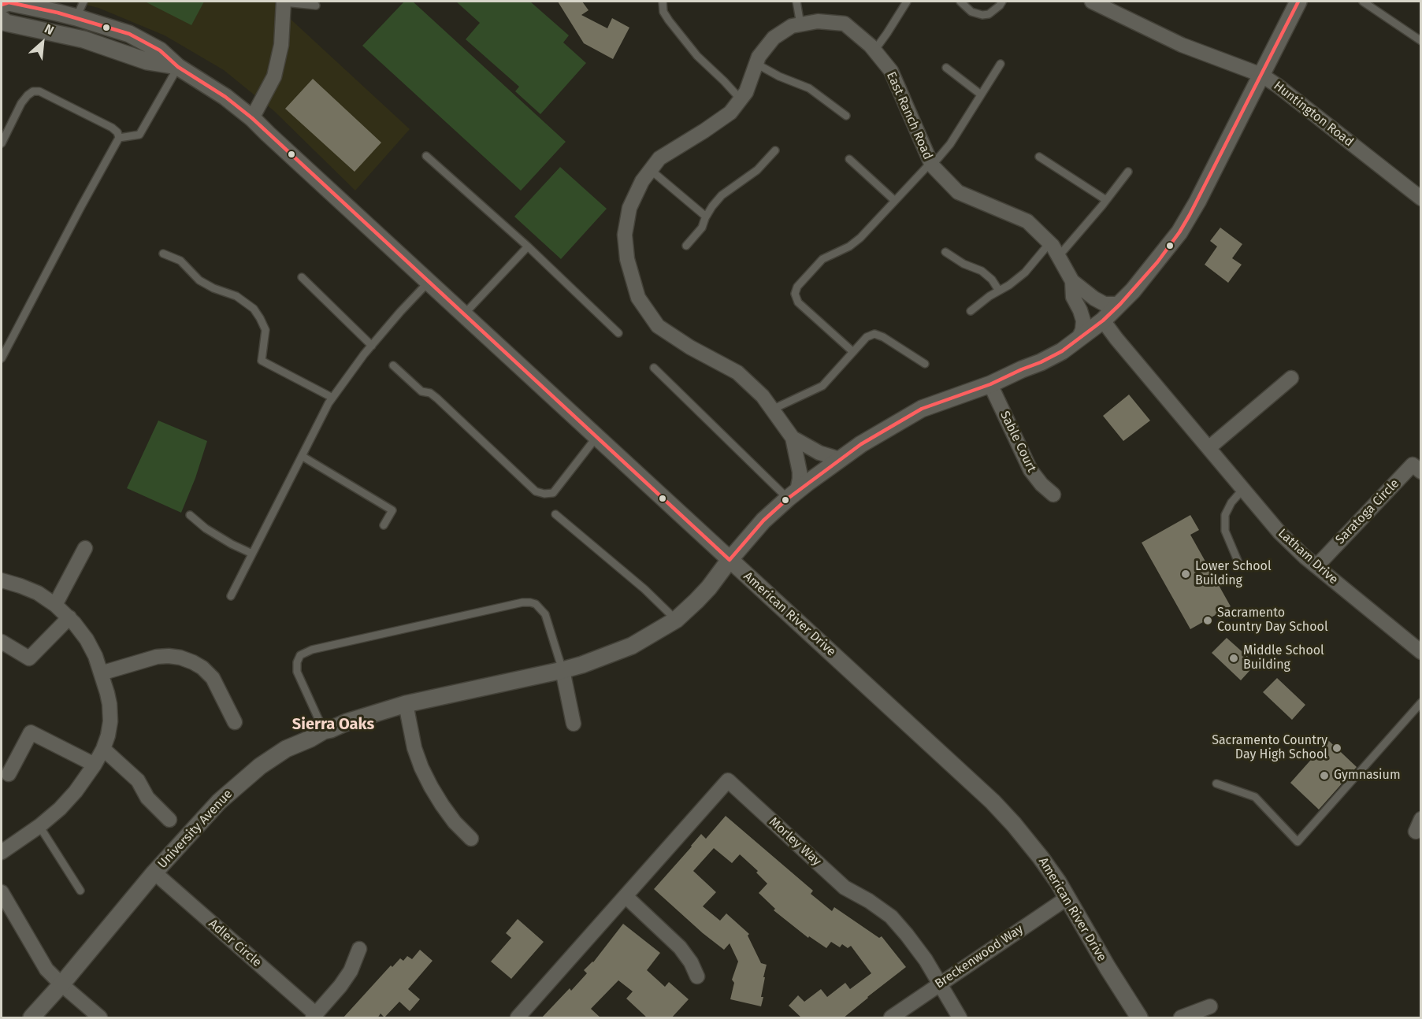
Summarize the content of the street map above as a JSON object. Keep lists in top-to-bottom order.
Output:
{
  "streets": {
    "street": [
      "Huntington Road",
      "East Ranch Road",
      "Sable Court",
      "Saratoga Circle",
      "Latham Drive",
      "American River Drive",
      "University Avenue",
      "Morley Way",
      "Adler Circle",
      "Breckenwood Way"
    ]
  },
  "crossings": [
    ["Huntington Road", "University Avenue"],
    ["East Ranch Road", "University Avenue"],
    ["Sable Court", "University Avenue"],
    ["Saratoga Circle", "Latham Drive"],
    ["Latham Drive", "University Avenue"],
    ["American River Drive", "University Avenue"],
    ["American River Drive", "Breckenwood Way"],
    ["University Avenue", "Adler Circle"],
    ["Morley Way", "Breckenwood Way"]
  ],
  "districts": ["Sierra Oaks"],
  "places": [
    "Lower School Building",
    "Sacramento Country Day School",
    "Middle School Building",
    "Sacramento Country Day High School",
    "Gymnasium"
  ],
  "north": "top right"
}
